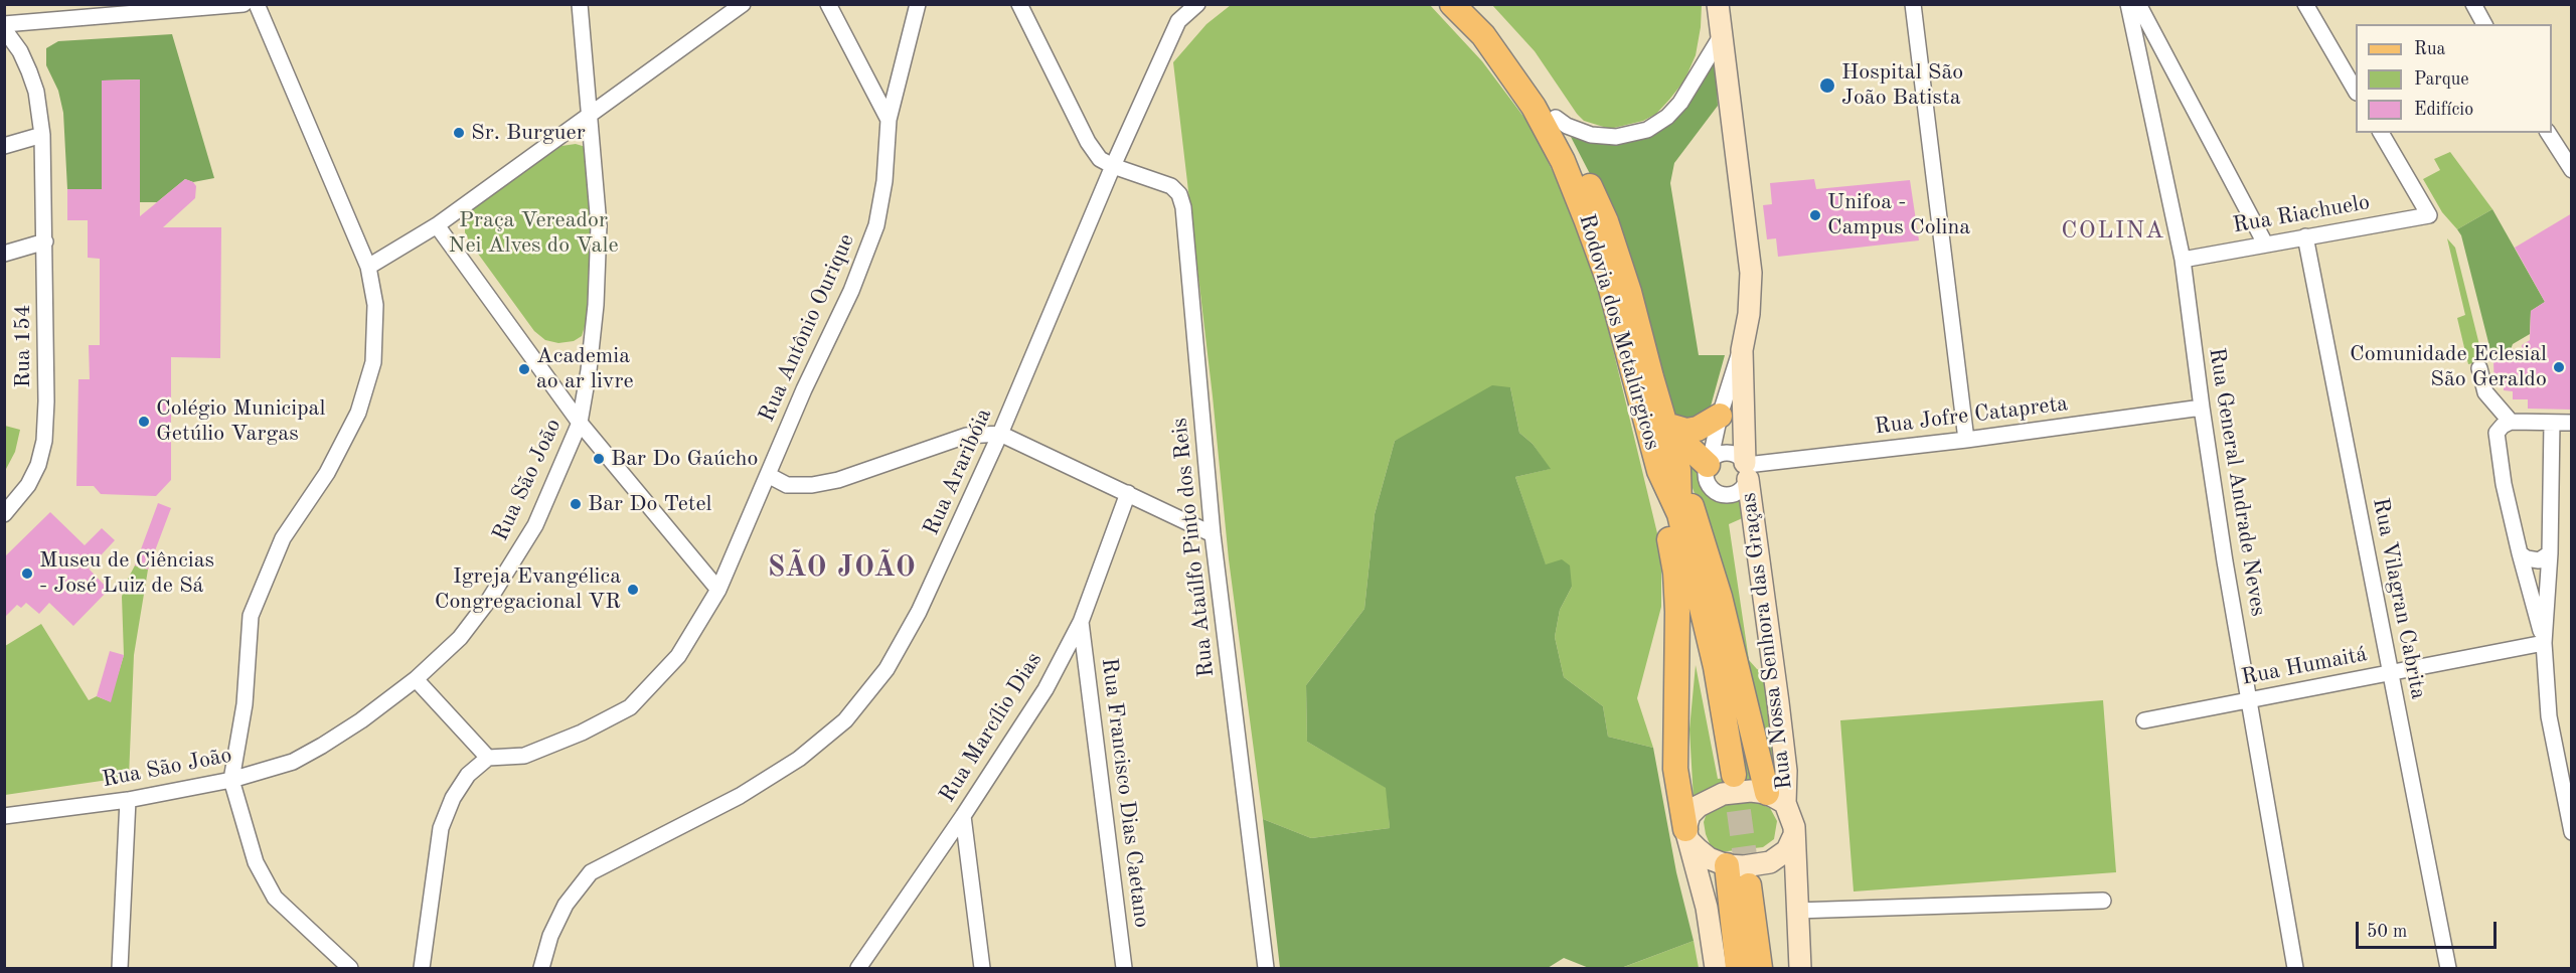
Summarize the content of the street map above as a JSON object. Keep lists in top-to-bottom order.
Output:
{
  "streets": {
    "main road": ["Rodovia dos Metalúrgicos"],
    "street": [
      "Rua Riachuelo",
      "Rua Antônio Ourique",
      "Rua 154",
      "Rua Jofre Catapreta",
      "Rua Araribóia",
      "Rua São João",
      "Rua General Andrade Neves",
      "Rua Ataúlfo Pinto dos Reis",
      "Rua Vilagran Cabrita",
      "Rua Nossa Senhora das Graças",
      "Rua Humaitá",
      "Rua Marcílio Dias",
      "Rua Francisco Dias Caetano"
    ]
  },
  "crossings": [
    ["Rua Riachuelo", "Rua General Andrade Neves"],
    ["Rua Riachuelo", "Rua Vilagran Cabrita"],
    ["Rua Jofre Catapreta", "Rua General Andrade Neves"],
    ["Rua Jofre Catapreta", "Rua Nossa Senhora das Graças"],
    ["Rua Araribóia", "Rua Ataúlfo Pinto dos Reis"],
    ["Rua General Andrade Neves", "Rua Humaitá"],
    ["Rua Vilagran Cabrita", "Rua Humaitá"],
    ["Rua Marcílio Dias", "Rua Francisco Dias Caetano"]
  ],
  "districts": ["COLINA", "SÃO JOÃO"],
  "parks": ["Praça Vereador Nei Alves do Vale"],
  "places": [
    "Hospital São João Batista",
    "Sr. Burguer",
    "Unifoa - Campus Colina",
    "Comunidade Eclesial São Geraldo",
    "Academia ao ar livre",
    "Colégio Municipal Getúlio Vargas",
    "Bar Do Gaúcho",
    "Bar Do Tetel",
    "Museu de Ciências - José Luiz de Sá",
    "Igreja Evangélica Congregacional VR"
  ],
  "legend": ["Rua", "Parque", "Edifício"],
  "scale_bar": "50 m"
}
